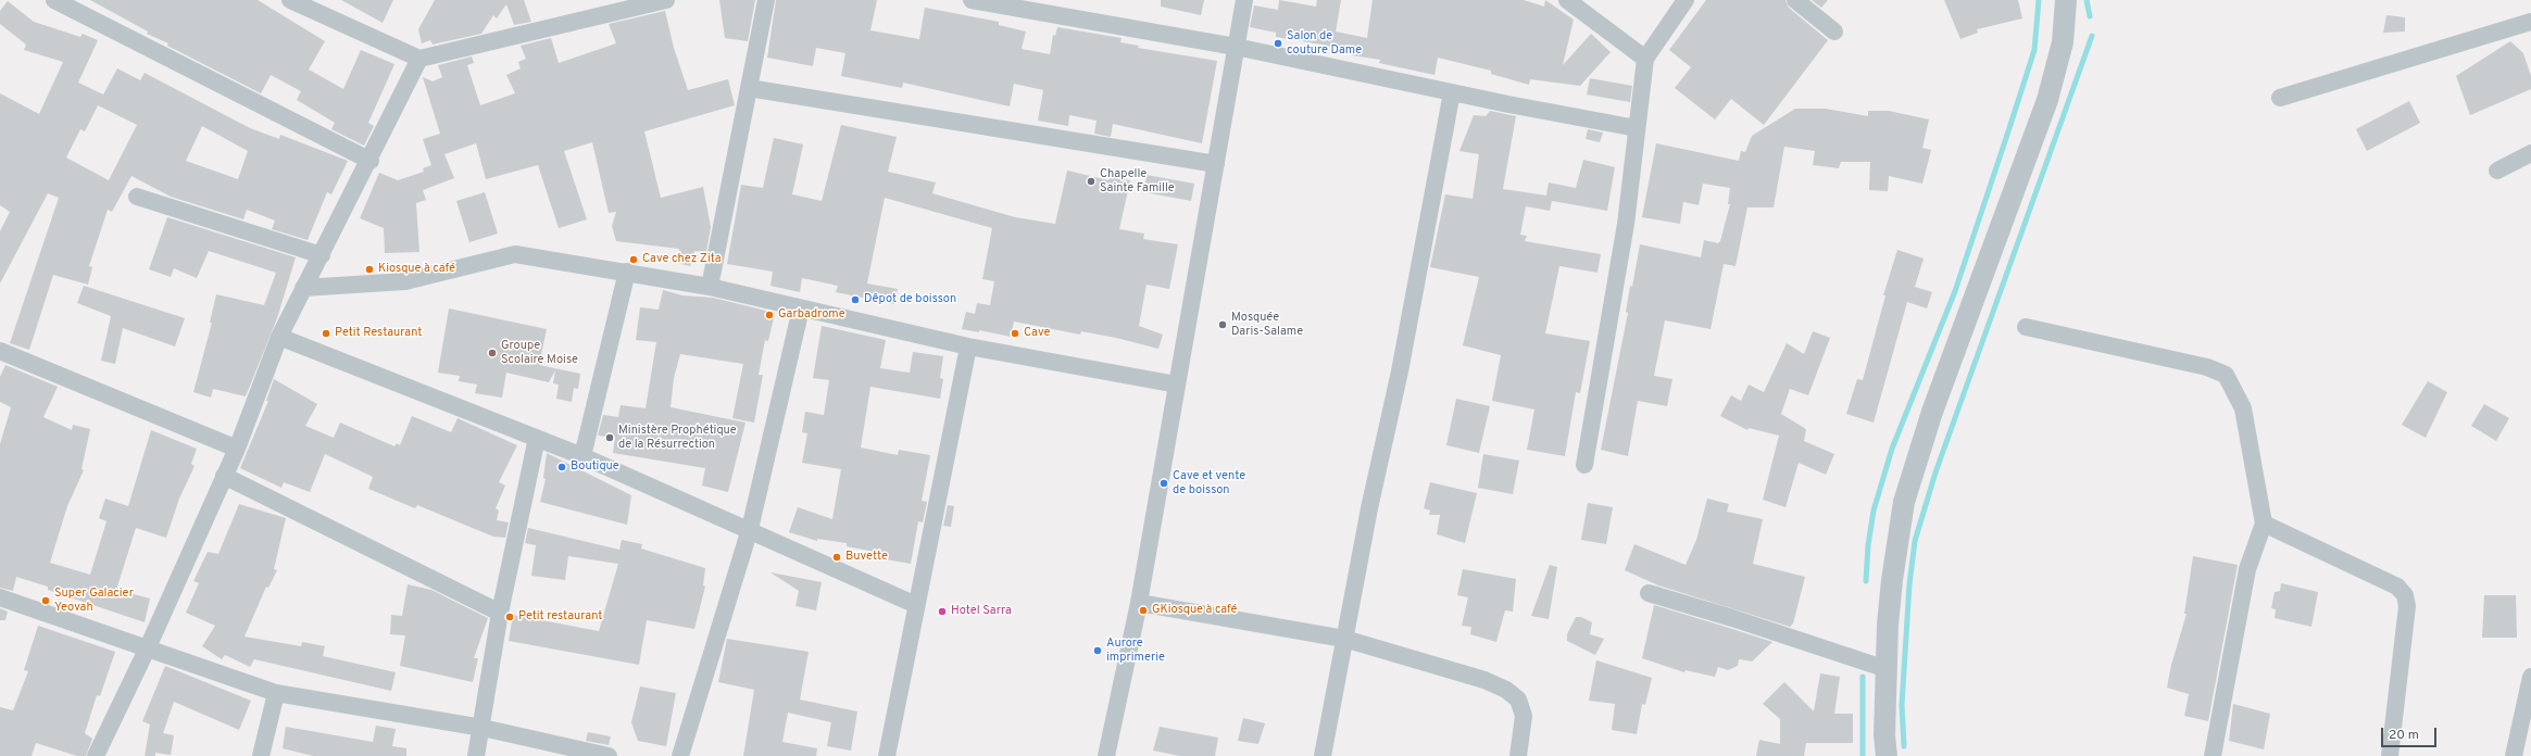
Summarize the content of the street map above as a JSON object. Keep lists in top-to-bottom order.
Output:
{
  "places": [
    "Salon de couture Dame",
    "Chapelle Sainte Famille",
    "Cave chez Zita",
    "Kiosque à café",
    "Dêpot de boisson",
    "Garbadrome",
    "Mosquée Daris-Salame",
    "Petit Restaurant",
    "Cave",
    "Groupe Scolaire Moise",
    "Ministère Prophétique de la Résurrection",
    "Boutique",
    "Cave et vente de boisson",
    "Buvette",
    "Super Galacier Yeovah",
    "GKiosque à café",
    "Hotel Sarra",
    "Petit restaurant",
    "Aurore imprimerie"
  ],
  "scale_bar": "20 m"
}
